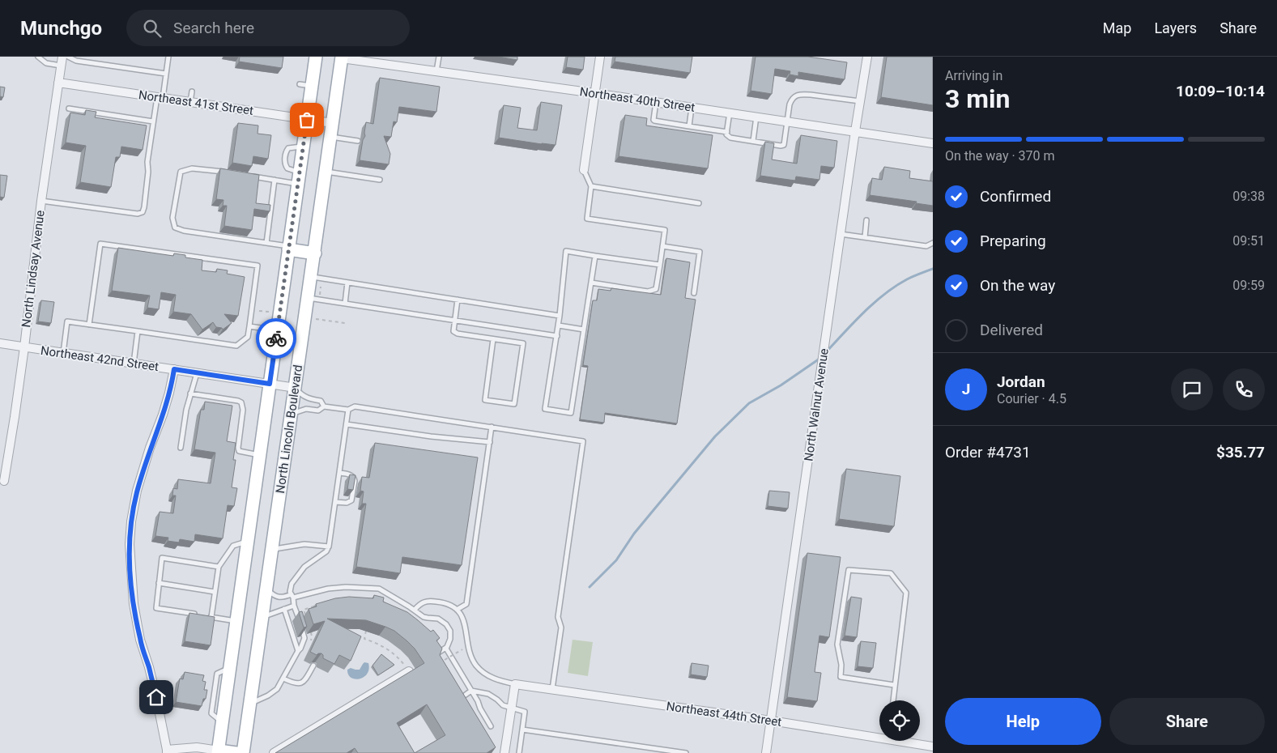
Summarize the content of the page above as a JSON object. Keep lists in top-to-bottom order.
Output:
{
  "streets": {
    "main road": ["North Lincoln Boulevard"],
    "street": [
      "Northeast 40th Street",
      "Northeast 41st Street",
      "North Lindsay Avenue",
      "Northeast 42nd Street",
      "North Walnut Avenue",
      "Northeast 44th Street"
    ]
  },
  "crossings": [
    ["Northeast 40th Street", "North Walnut Avenue"],
    ["Northeast 40th Street", "North Lincoln Boulevard"],
    ["Northeast 41st Street", "North Lindsay Avenue"],
    ["Northeast 41st Street", "North Lincoln Boulevard"],
    ["North Lindsay Avenue", "Northeast 42nd Street"],
    ["Northeast 42nd Street", "North Lincoln Boulevard"],
    ["North Walnut Avenue", "Northeast 44th Street"]
  ],
  "page": {
    "header": "Munchgo",
    "search": "Search here",
    "nav": ["Map", "Layers", "Share"],
    "heading": ["3 min", "Arriving in", "10:09–10:14"],
    "panel": [
      "Jordan",
      "Courier · 4.5",
      "Order #4731",
      "$35.77"
    ],
    "bar": "On the way · 370 m",
    "list": [
      ["Confirmed", "09:38"],
      ["Preparing", "09:51"],
      ["On the way", "09:59"],
      "Delivered"
    ],
    "round": "J",
    "buttons": ["Help", "Share"]
  }
}
